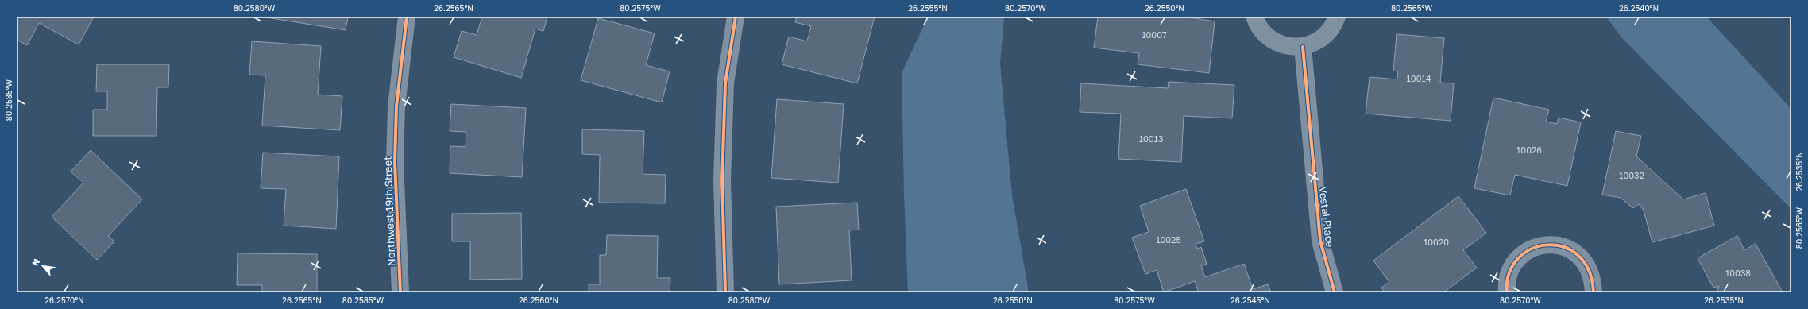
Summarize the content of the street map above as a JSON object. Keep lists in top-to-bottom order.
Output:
{
  "streets": {
    "street": ["Northwest 19th Street", "Vestal Place"]
  },
  "house_numbers": [
    "10007",
    "10014",
    "10013",
    "10026",
    "10032",
    "10025",
    "10020",
    "10038"
  ],
  "north": "top left",
  "coordinates": [
    "80.2580°W",
    "26.2565°N",
    "80.2575°W",
    "26.2555°N",
    "80.2570°W",
    "26.2550°N",
    "80.2565°W",
    "26.2540°N",
    "80.2585°W",
    "26.2535°N",
    "26.2570°N",
    "26.2560°N",
    "26.2545°N"
  ]
}
